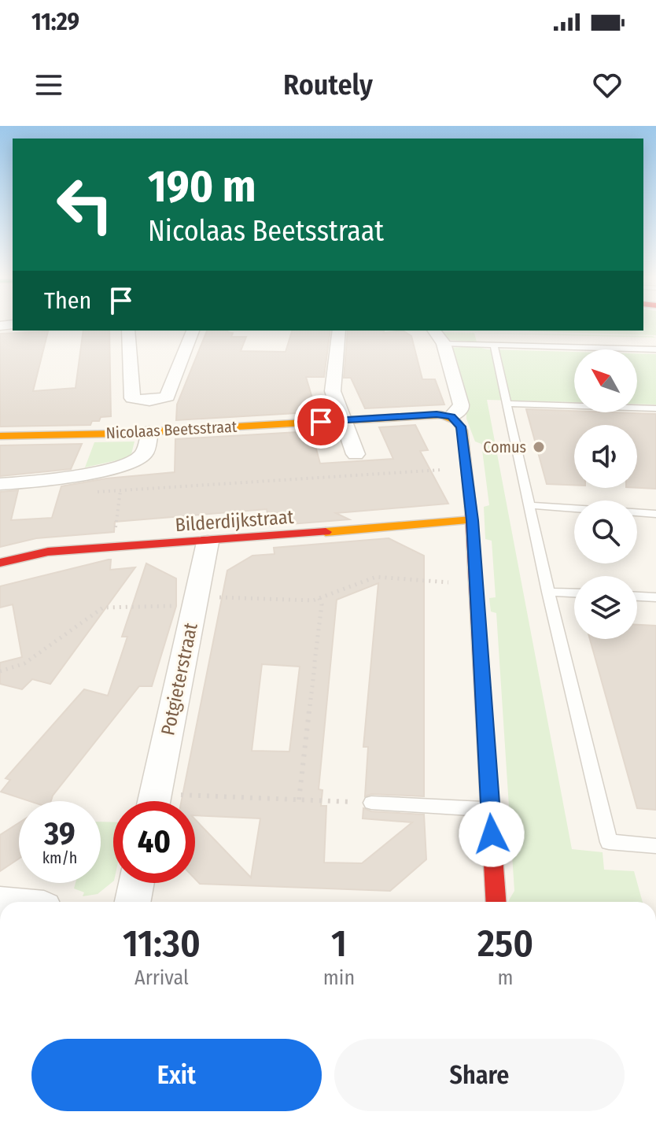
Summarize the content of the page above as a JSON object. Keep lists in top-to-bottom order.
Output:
{
  "streets": {
    "street": ["Nicolaas Beetsstraat", "Bilderdijkstraat", "Potgieterstraat"]
  },
  "crossings": [
    ["Bilderdijkstraat", "Potgieterstraat"]
  ],
  "places": ["Comus"],
  "north": "top left",
  "page": {
    "status": "11:29",
    "header": "Routely",
    "turn": ["190 m", "Nicolaas Beetsstraat"],
    "then": "Then",
    "speed": "39 km/h",
    "limit": "40",
    "eta": [
      "11:30",
      "Arrival",
      "1",
      "min",
      "250",
      "m"
    ],
    "buttons": ["Exit", "Share"]
  }
}
